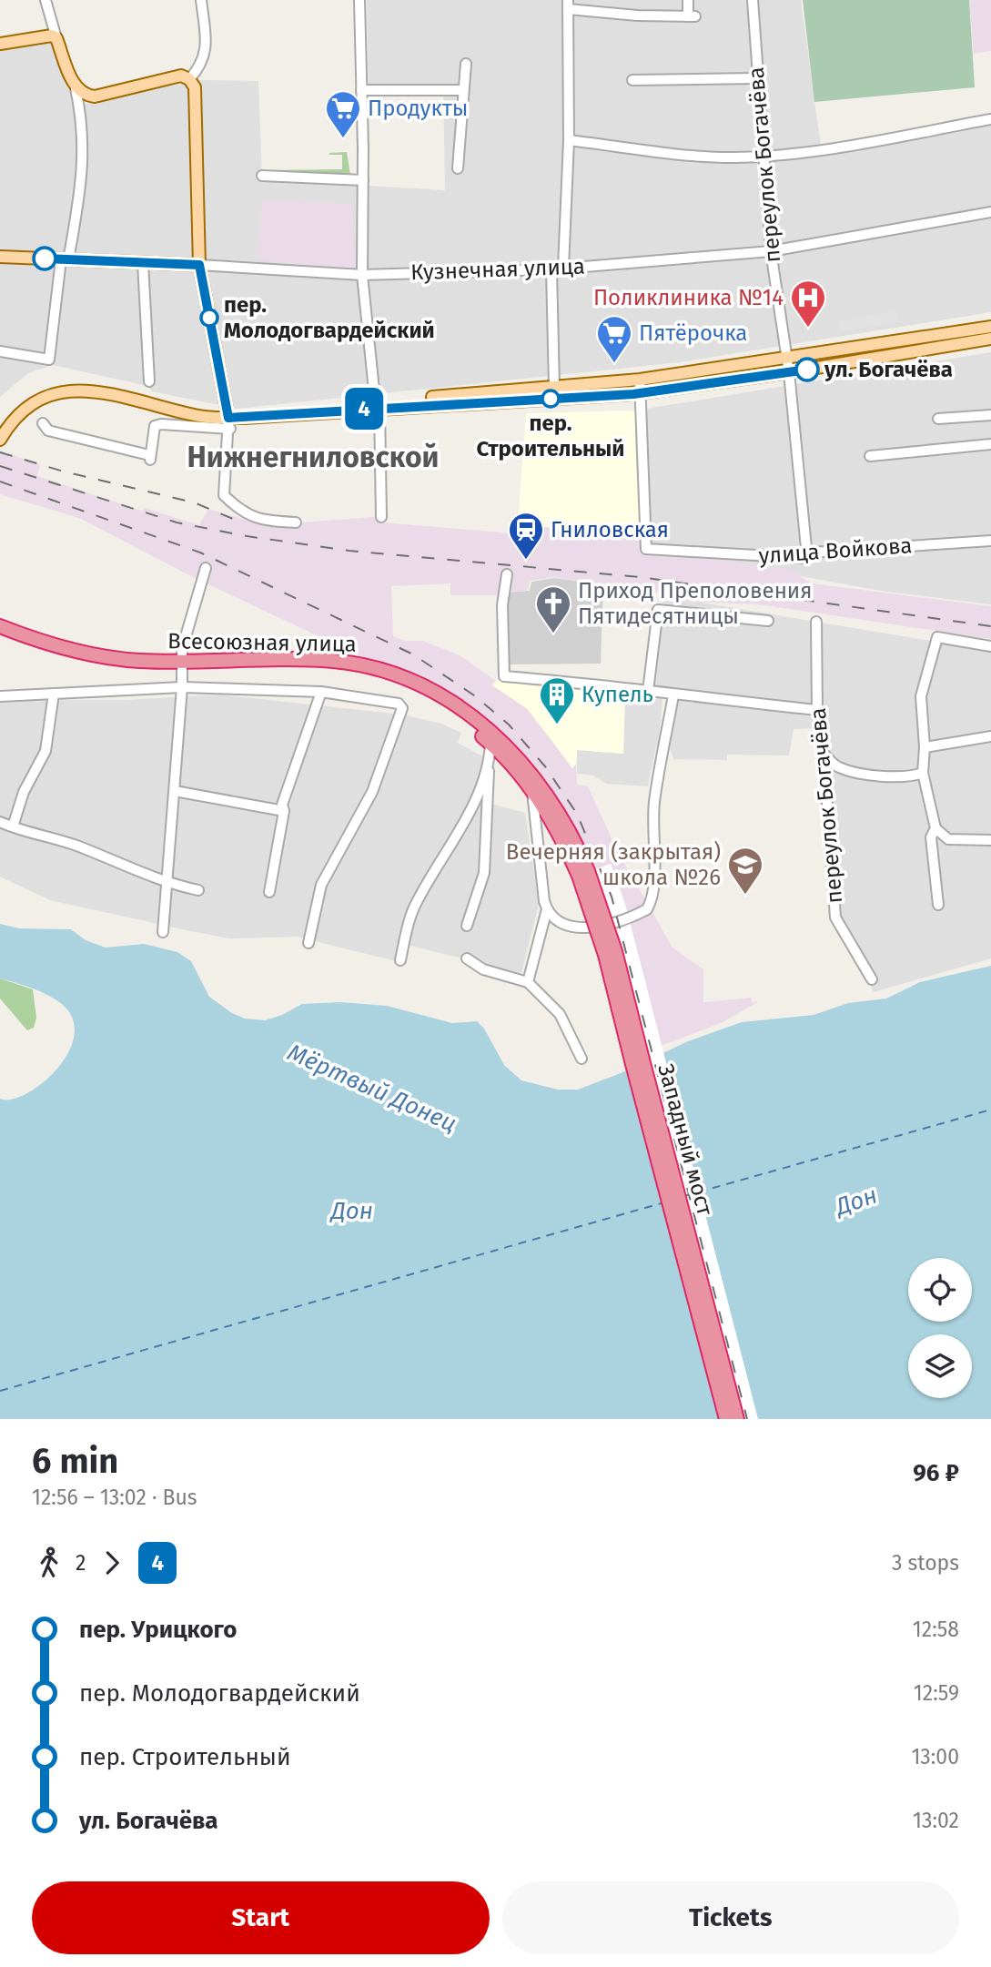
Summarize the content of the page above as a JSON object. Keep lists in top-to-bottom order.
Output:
{
  "streets": {
    "highway": ["Всесоюзная улица", "Западный мост"],
    "main road": ["Кузнечная улица"],
    "street": ["переулок Богачёва", "улица Войкова"]
  },
  "crossings": [
    ["переулок Богачёва", "Кузнечная улица"],
    ["переулок Богачёва", "улица Войкова"],
    ["Всесоюзная улица", "Западный мост"]
  ],
  "districts": ["Нижнегниловской"],
  "water": ["Мёртвый Донец", "Дон"],
  "places": {
    "supermarket": ["Продукты", "Пятёрочка"],
    "other": ["пер. Молодогвардейский", "ул. Богачёва", "пер. Строительный"],
    "hospital": ["Поликлиника №14"],
    "station": ["Гниловская"],
    "church": ["Приход Преполовения Пятидесятницы"],
    "building": ["Купель"],
    "school or university": ["Вечерняя (закрытая) школа №26"]
  },
  "lines": ["bus line 4"],
  "page": {
    "on_map": "4",
    "heading": ["6 min", "12:56 – 13:02 · Bus", "96 ₽"],
    "legs": ["2", "4", "3 stops"],
    "list": [
      {
        "name": "пер. Урицкого",
        "value": "12:58"
      },
      {
        "name": "пер. Молодогвардейский",
        "value": "12:59"
      },
      {
        "name": "пер. Строительный",
        "value": "13:00"
      },
      {
        "name": "ул. Богачёва",
        "value": "13:02"
      }
    ],
    "buttons": ["Start", "Tickets"]
  }
}
